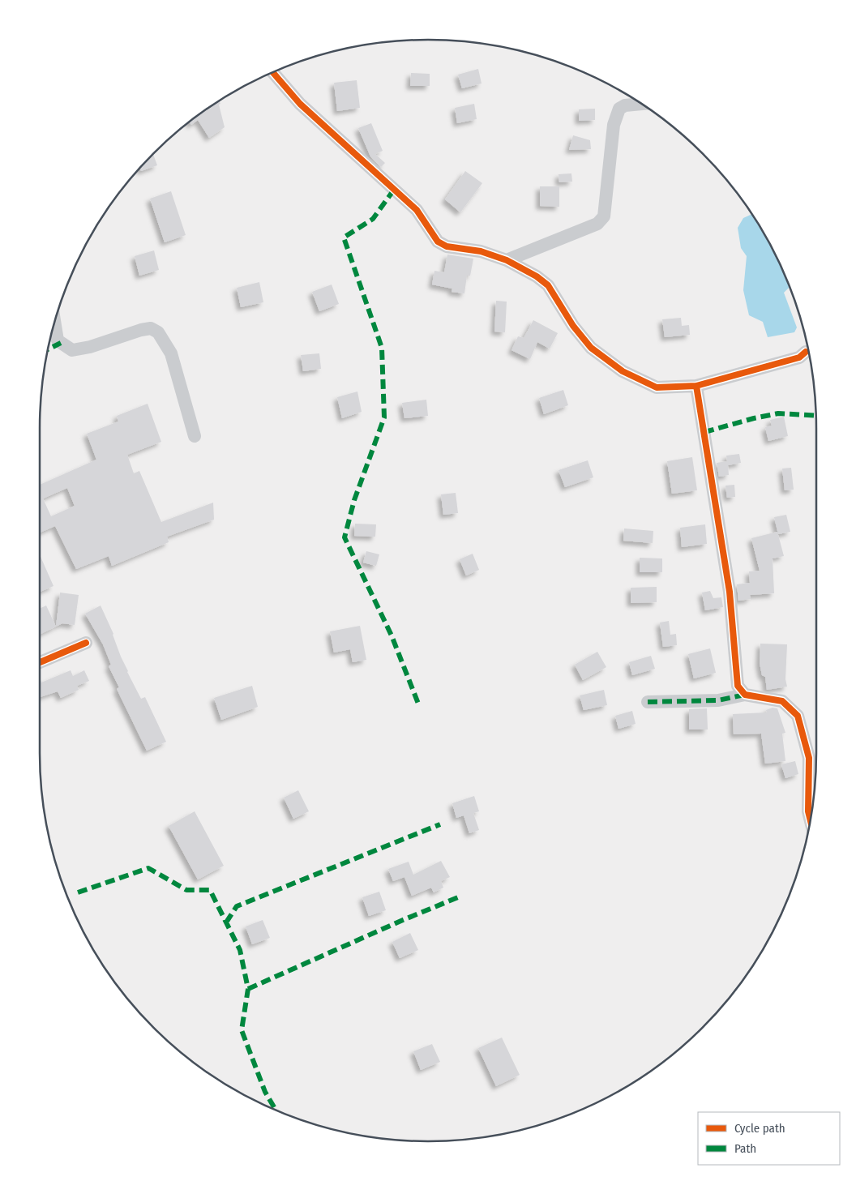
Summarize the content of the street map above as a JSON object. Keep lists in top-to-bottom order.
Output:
{
  "legend": ["Cycle path", "Path"]
}
